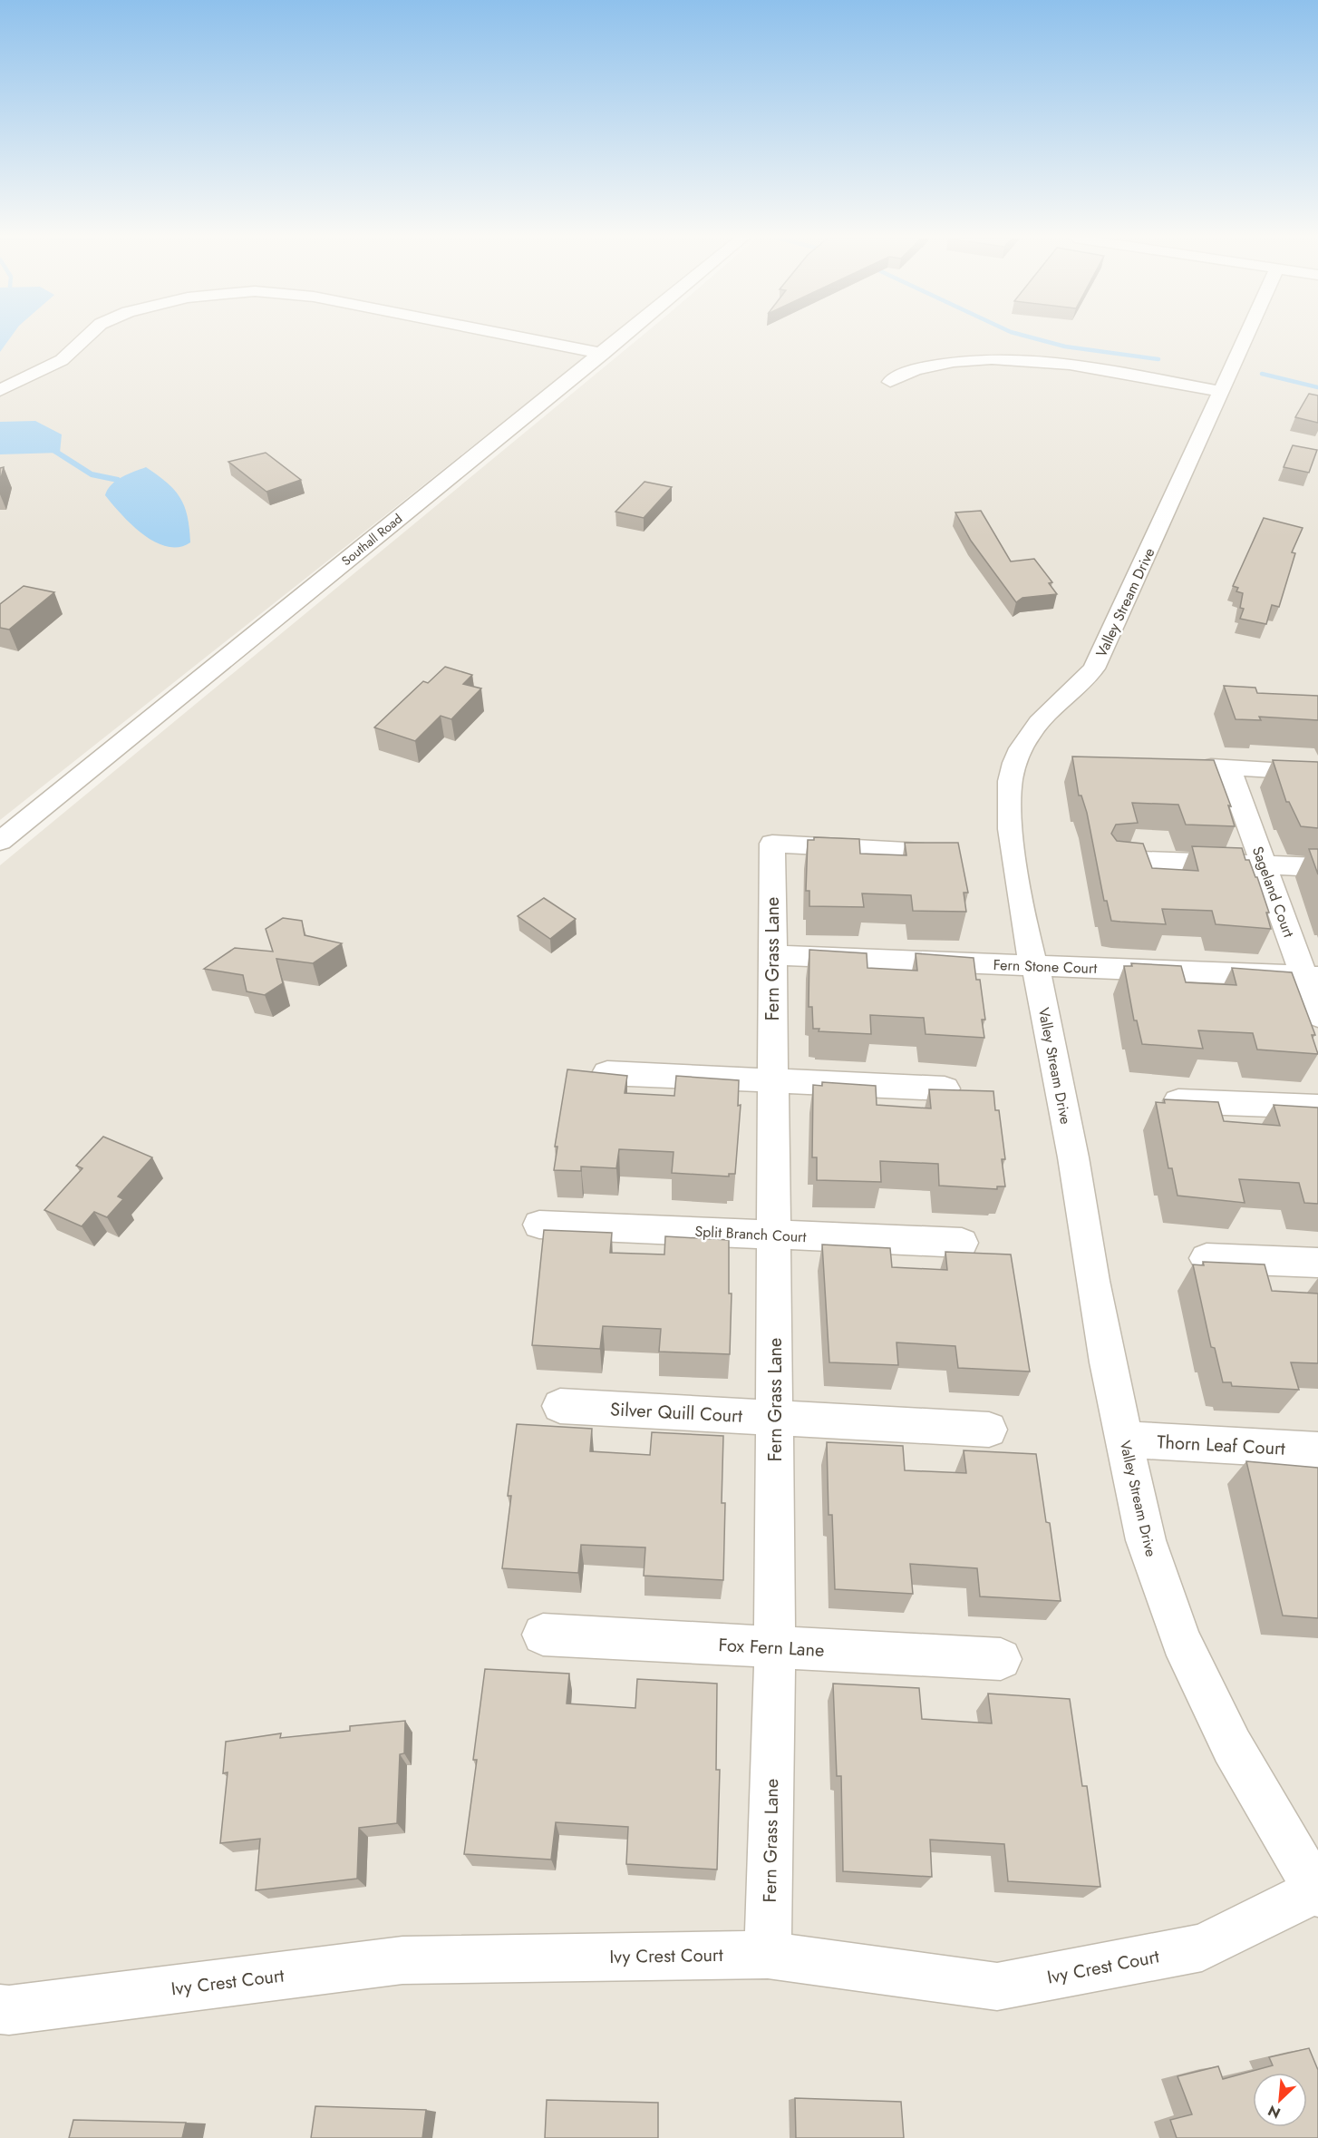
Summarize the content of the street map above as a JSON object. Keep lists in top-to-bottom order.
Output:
{
  "streets": {
    "street": [
      "Southall Road",
      "Valley Stream Drive",
      "Sageland Court",
      "Fern Grass Lane",
      "Fern Stone Court",
      "Split Branch Court",
      "Silver Quill Court",
      "Thorn Leaf Court",
      "Fox Fern Lane",
      "Ivy Crest Court"
    ]
  },
  "crossings": [
    ["Valley Stream Drive", "Fern Stone Court"],
    ["Valley Stream Drive", "Thorn Leaf Court"],
    ["Valley Stream Drive", "Ivy Crest Court"],
    ["Sageland Court", "Fern Stone Court"],
    ["Fern Grass Lane", "Fern Stone Court"],
    ["Fern Grass Lane", "Split Branch Court"],
    ["Fern Grass Lane", "Silver Quill Court"],
    ["Fern Grass Lane", "Fox Fern Lane"],
    ["Fern Grass Lane", "Ivy Crest Court"]
  ],
  "north": "bottom left"
}
